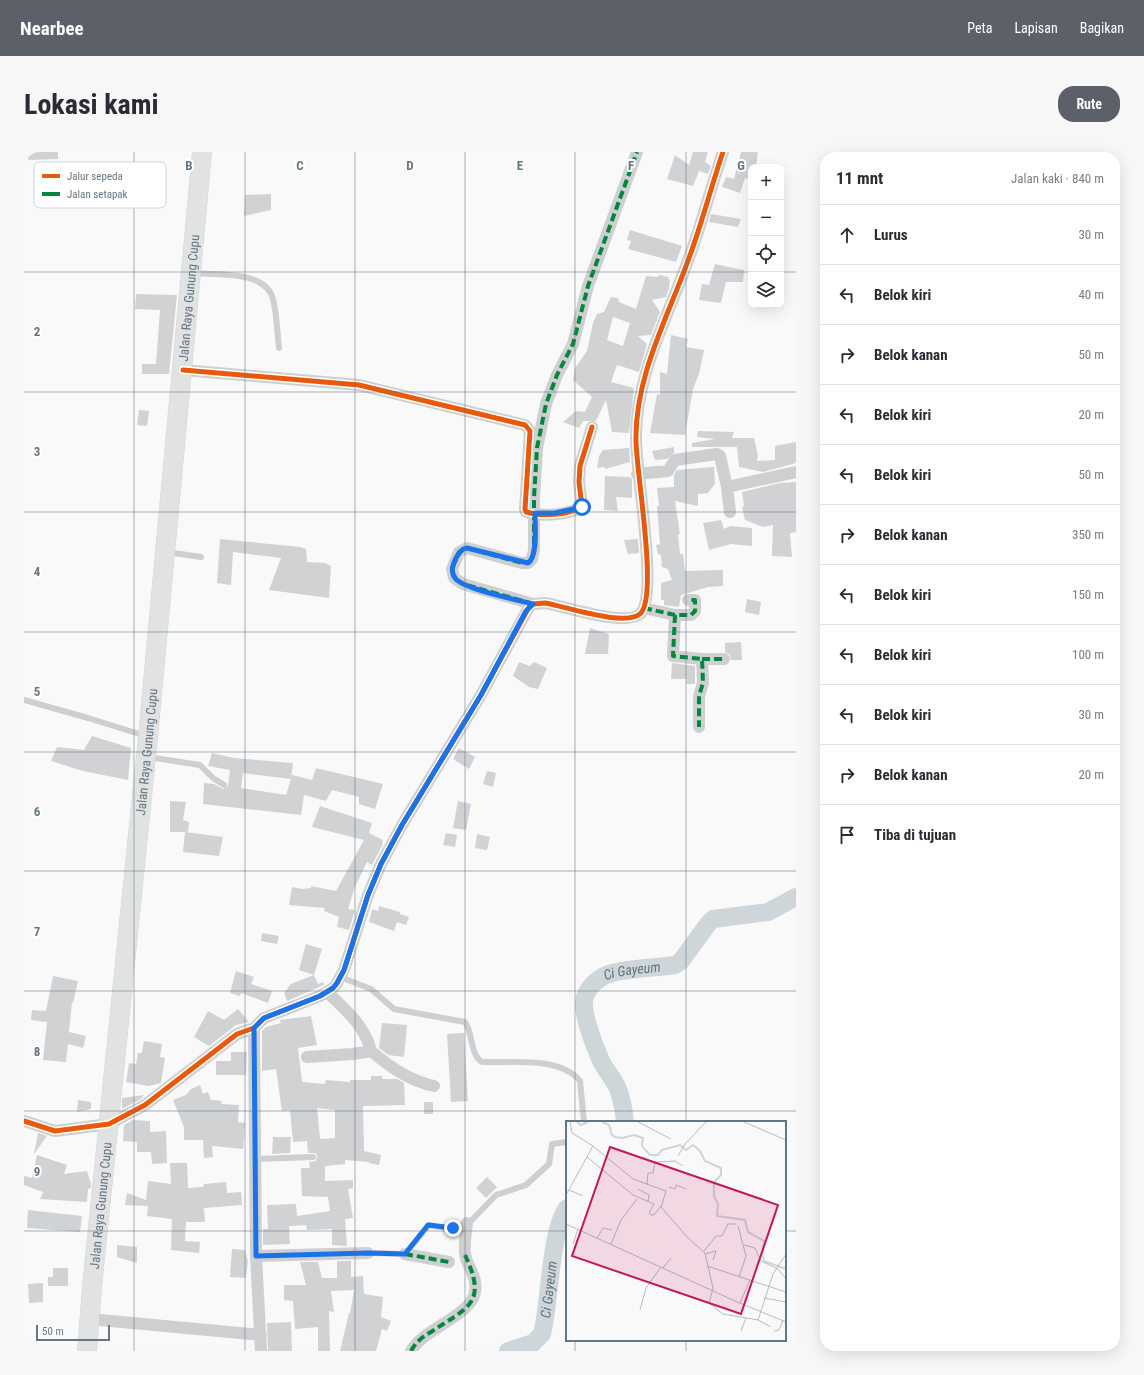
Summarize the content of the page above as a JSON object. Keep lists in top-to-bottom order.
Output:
{
  "streets": {
    "highway": ["Jalan Raya Gunung Cupu"]
  },
  "water": ["Ci Gayeum"],
  "legend": ["Jalur sepeda", "Jalan setapak"],
  "scale_bar": "50 m",
  "page": {
    "header": "Nearbee",
    "nav": ["Peta", "Lapisan", "Bagikan"],
    "buttons": "Rute",
    "title": "Lokasi kami",
    "heading": ["11 mnt", "Jalan kaki · 840 m"],
    "map_buttons": ["+", "−"],
    "list": [
      ["Lurus", "30 m"],
      ["Belok kiri", "40 m"],
      ["Belok kanan", "50 m"],
      ["Belok kiri", "20 m"],
      ["Belok kiri", "50 m"],
      ["Belok kanan", "350 m"],
      ["Belok kiri", "150 m"],
      ["Belok kiri", "100 m"],
      ["Belok kiri", "30 m"],
      ["Belok kanan", "20 m"],
      "Tiba di tujuan"
    ],
    "scale": "50 m"
  },
  "grid": {
    "columns": [
      "B",
      "C",
      "D",
      "E",
      "F",
      "G"
    ],
    "rows": [
      "2",
      "3",
      "4",
      "5",
      "6",
      "7",
      "8",
      "9"
    ]
  }
}
